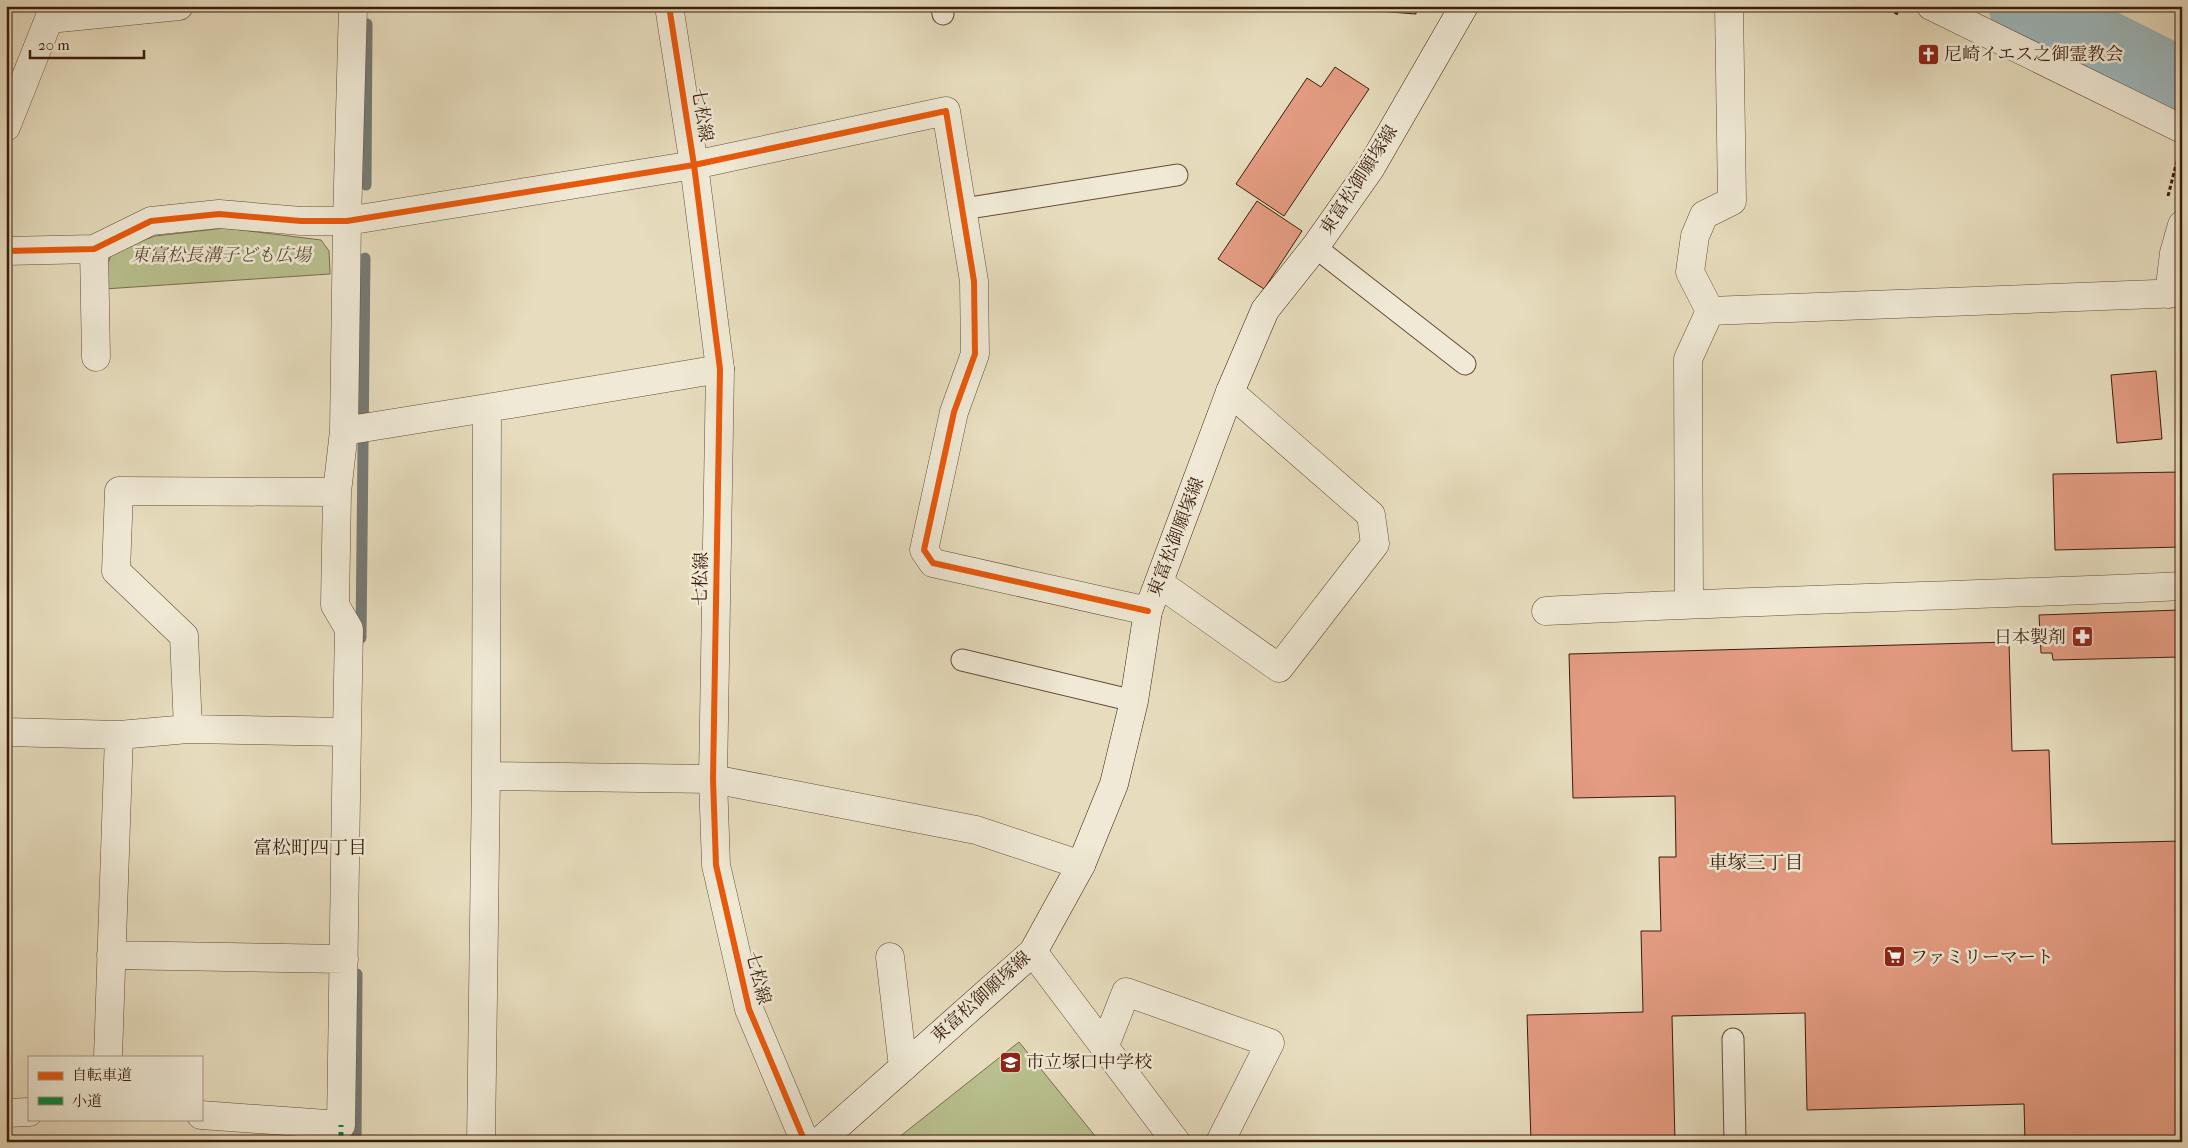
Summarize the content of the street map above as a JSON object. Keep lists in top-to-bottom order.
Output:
{
  "streets": {
    "street": ["七松線", "東富松御願塚線"]
  },
  "districts": ["富松町四丁目", "車塚三丁目"],
  "parks": ["東富松長溝子ども広場"],
  "places": {
    "church": ["尼崎イエス之御霊教会"],
    "pharmacy": ["日本製剤"],
    "supermarket": ["ファミリーマート"],
    "school or university": ["市立塚口中学校"]
  },
  "legend": ["自転車道", "小道"],
  "scale_bar": "20 m"
}
